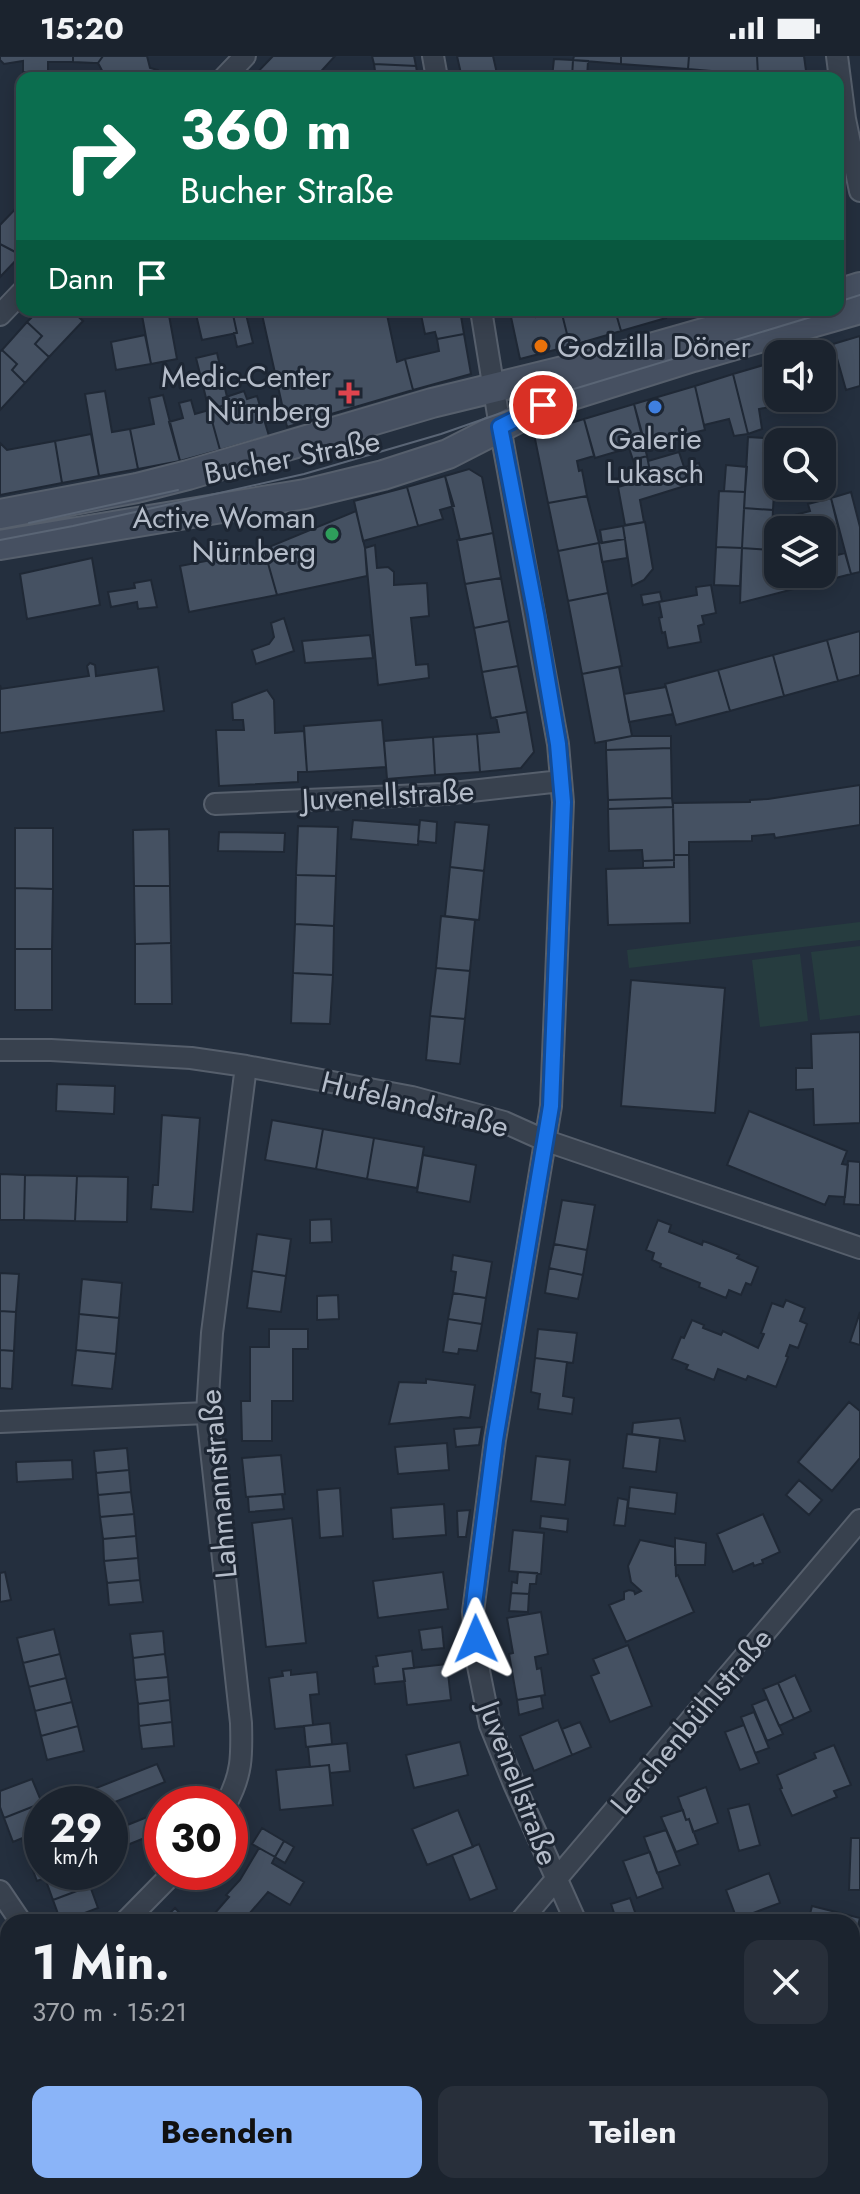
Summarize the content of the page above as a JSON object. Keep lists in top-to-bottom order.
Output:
{
  "streets": {
    "main road": ["Bucher Straße"],
    "street": [
      "Juvenellstraße",
      "Hufelandstraße",
      "Lahmannstraße",
      "Lerchenbühlstraße"
    ]
  },
  "crossings": [
    ["Bucher Straße", "Juvenellstraße"],
    ["Juvenellstraße", "Hufelandstraße"],
    ["Juvenellstraße", "Lerchenbühlstraße"],
    ["Hufelandstraße", "Lahmannstraße"]
  ],
  "places": {
    "other": ["Godzilla Döner", "Galerie Lukasch", "Active Woman Nürnberg"],
    "health": ["Medic-Center Nürnberg"]
  },
  "page": {
    "status": "15:20",
    "turn": ["360 m", "Bucher Straße"],
    "then": "Dann",
    "speed": "29 km/h",
    "limit": "30",
    "heading": ["1 Min.", "370 m · 15:21"],
    "buttons": ["Beenden", "Teilen"]
  }
}
